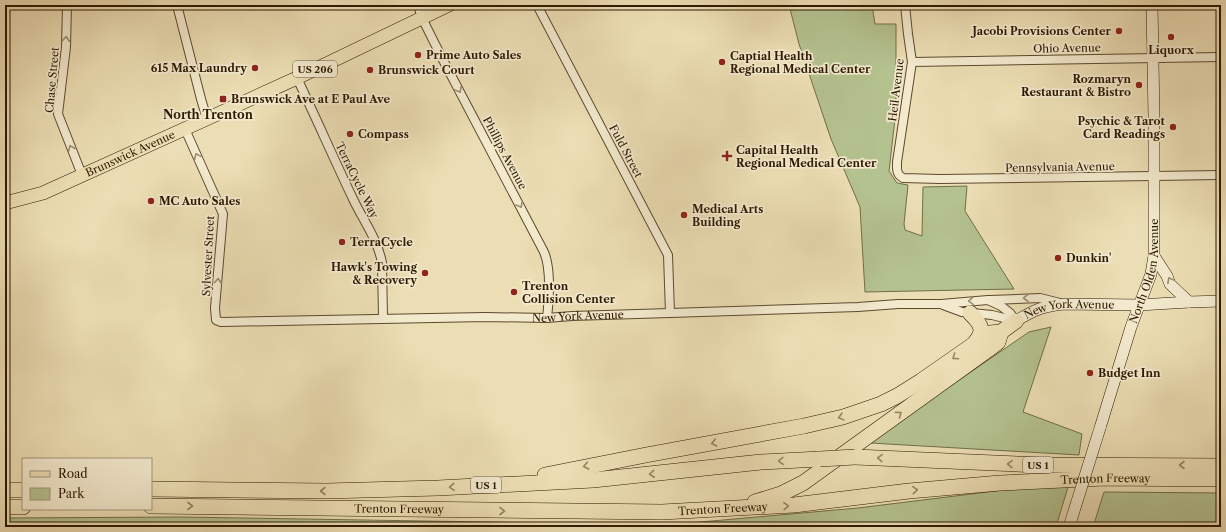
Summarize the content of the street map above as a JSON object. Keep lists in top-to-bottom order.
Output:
{
  "streets": {
    "highway": ["US 1", "Trenton Freeway"],
    "main road": [
      "US 206",
      "Brunswick Avenue",
      "North Olden Avenue",
      "New York Avenue"
    ],
    "street": [
      "Ohio Avenue",
      "Chase Street",
      "Heil Avenue",
      "Fuld Street",
      "Phillips Avenue",
      "Pennsylvania Avenue",
      "TerraCycle Way",
      "Sylvester Street"
    ]
  },
  "crossings": [
    ["Ohio Avenue", "Heil Avenue"],
    ["Ohio Avenue", "North Olden Avenue"],
    ["Chase Street", "Brunswick Avenue"],
    ["Heil Avenue", "Pennsylvania Avenue"],
    ["Fuld Street", "New York Avenue"],
    ["Brunswick Avenue", "Phillips Avenue"],
    ["Brunswick Avenue", "TerraCycle Way"],
    ["Brunswick Avenue", "Sylvester Street"],
    ["Phillips Avenue", "New York Avenue"],
    ["Pennsylvania Avenue", "North Olden Avenue"],
    ["TerraCycle Way", "New York Avenue"],
    ["Sylvester Street", "New York Avenue"],
    ["North Olden Avenue", "New York Avenue"]
  ],
  "one_way": ["Chase Street", "Phillips Avenue", "Sylvester Street"],
  "districts": ["North Trenton"],
  "places": {
    "other": [
      "Jacobi Provisions Center",
      "Liquorx",
      "Prime Auto Sales",
      "Captial Health Regional Medical Center",
      "615 Max Laundry",
      "Brunswick Court",
      "Rozmaryn Restaurant & Bistro",
      "Psychic & Tarot Card Readings",
      "Compass",
      "MC Auto Sales",
      "Medical Arts Building",
      "TerraCycle",
      "Dunkin'",
      "Hawk's Towing & Recovery",
      "Trenton Collision Center",
      "Budget Inn"
    ],
    "transit": ["Brunswick Ave at E Paul Ave"],
    "health": ["Capital Health Regional Medical Center"]
  },
  "legend": ["Road", "Park"]
}
